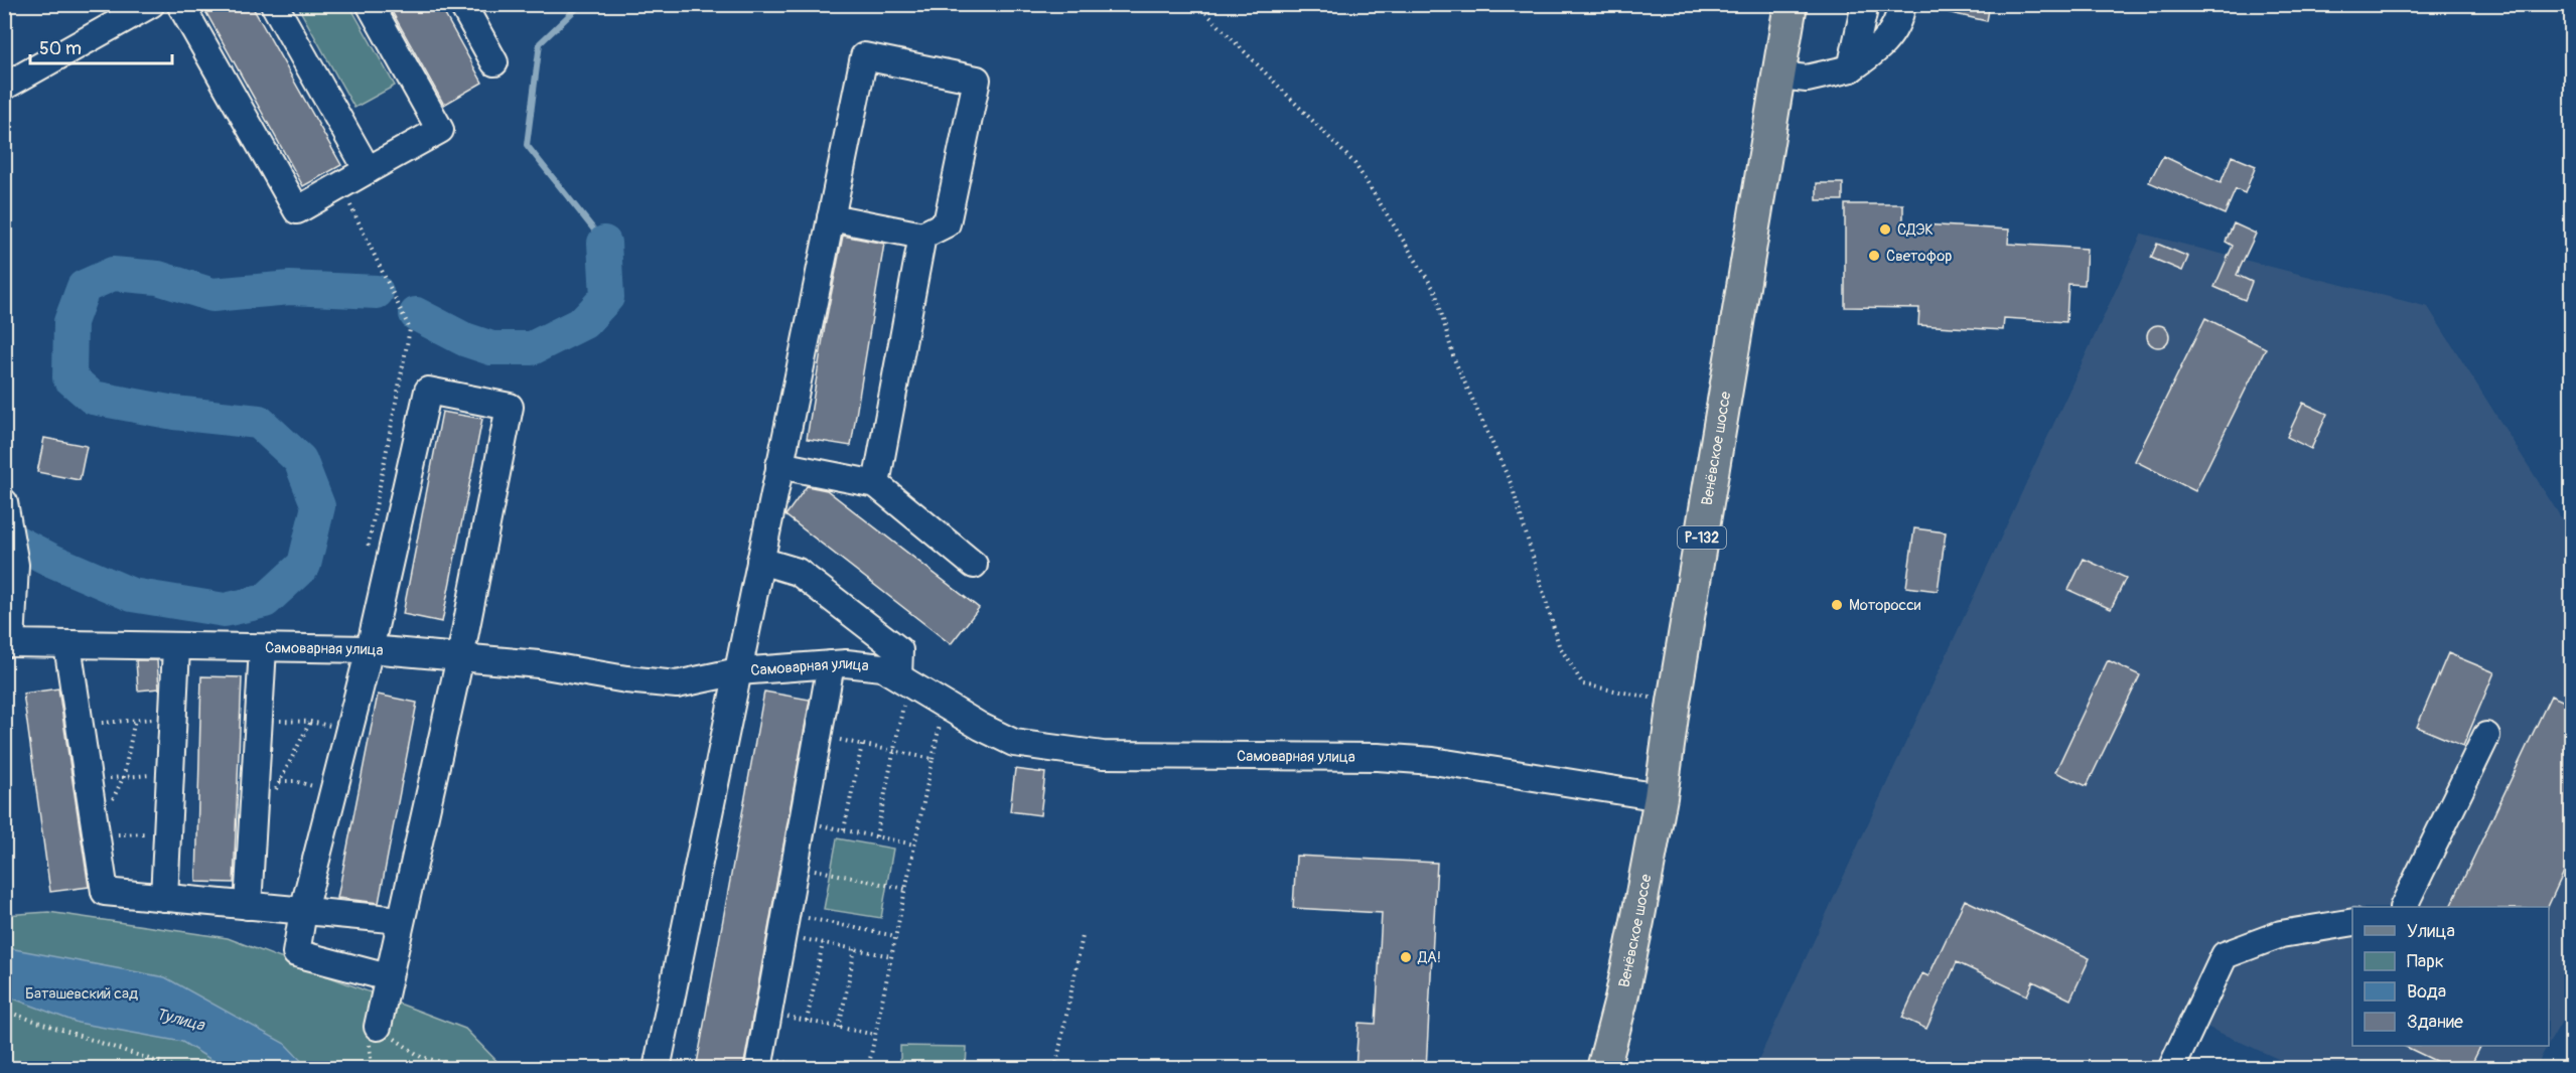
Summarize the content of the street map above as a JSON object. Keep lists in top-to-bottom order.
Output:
{
  "streets": {
    "main road": ["Венёвское шоссе", "Р-132"],
    "street": ["Самоварная улица"]
  },
  "crossings": [
    ["Венёвское шоссе", "Самоварная улица"]
  ],
  "water": ["Тулица"],
  "parks": ["Баташевский сад"],
  "places": [
    "СДЭК",
    "Светофор",
    "Моторосси",
    "ДА!"
  ],
  "legend": [
    "Улица",
    "Парк",
    "Вода",
    "Здание"
  ],
  "scale_bar": "50 m"
}
